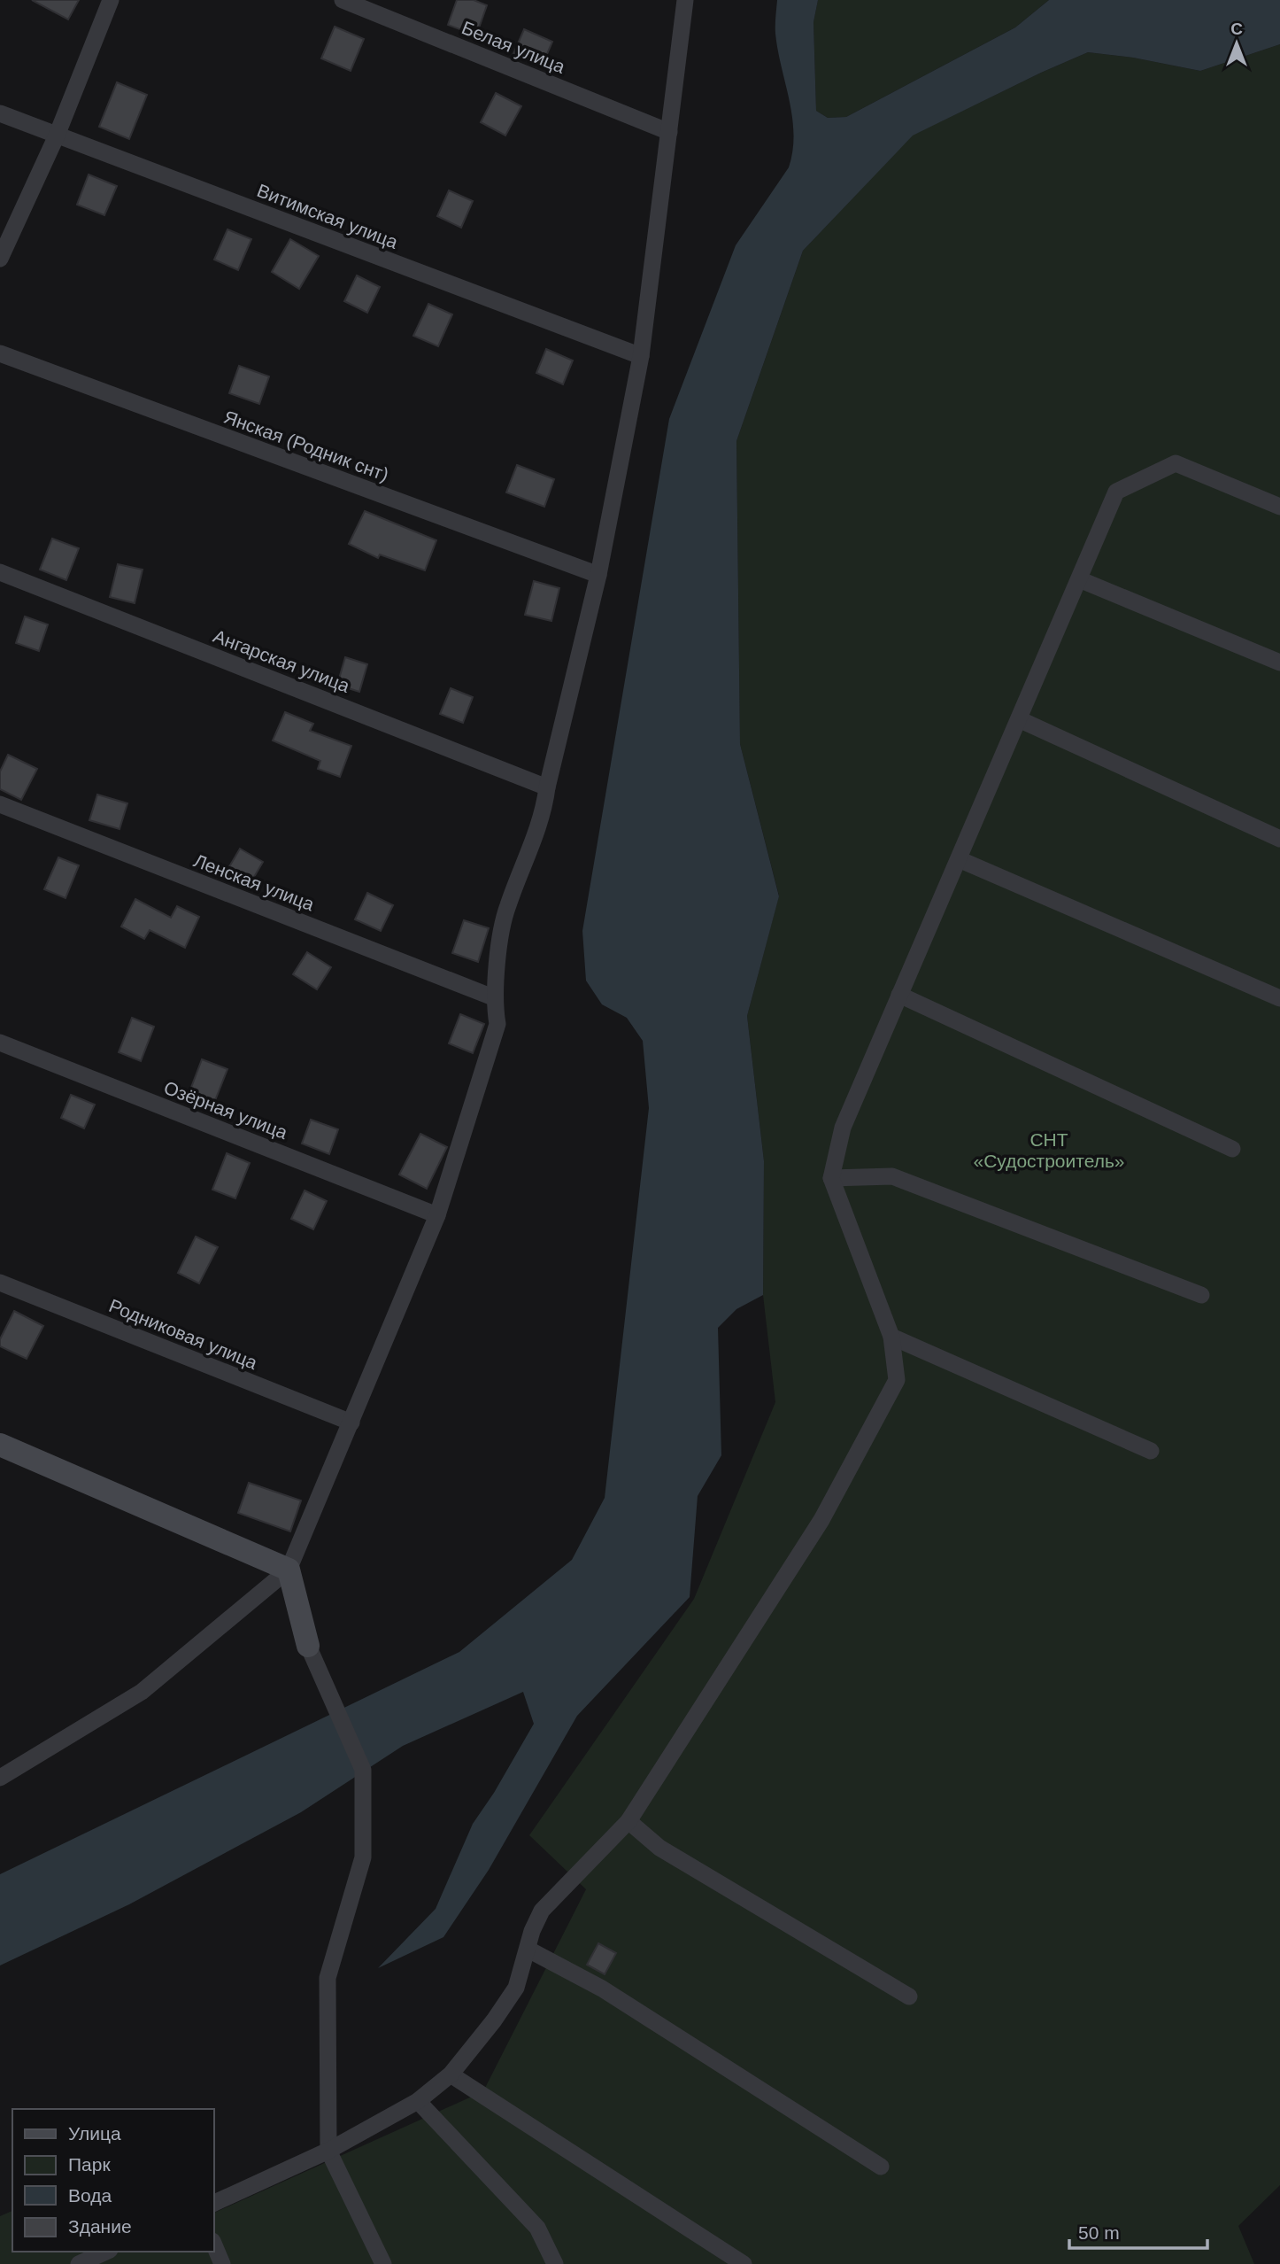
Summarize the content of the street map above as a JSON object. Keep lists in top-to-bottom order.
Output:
{
  "streets": {
    "street": [
      "Белая улица",
      "Витимская улица",
      "Янская (Родник снт)",
      "Ангарская улица",
      "Ленская улица",
      "Озёрная улица",
      "Родниковая улица"
    ]
  },
  "parks": ["СНТ «Судостроитель»"],
  "legend": [
    "Улица",
    "Парк",
    "Вода",
    "Здание"
  ],
  "scale_bar": "50 m",
  "north": "top"
}
